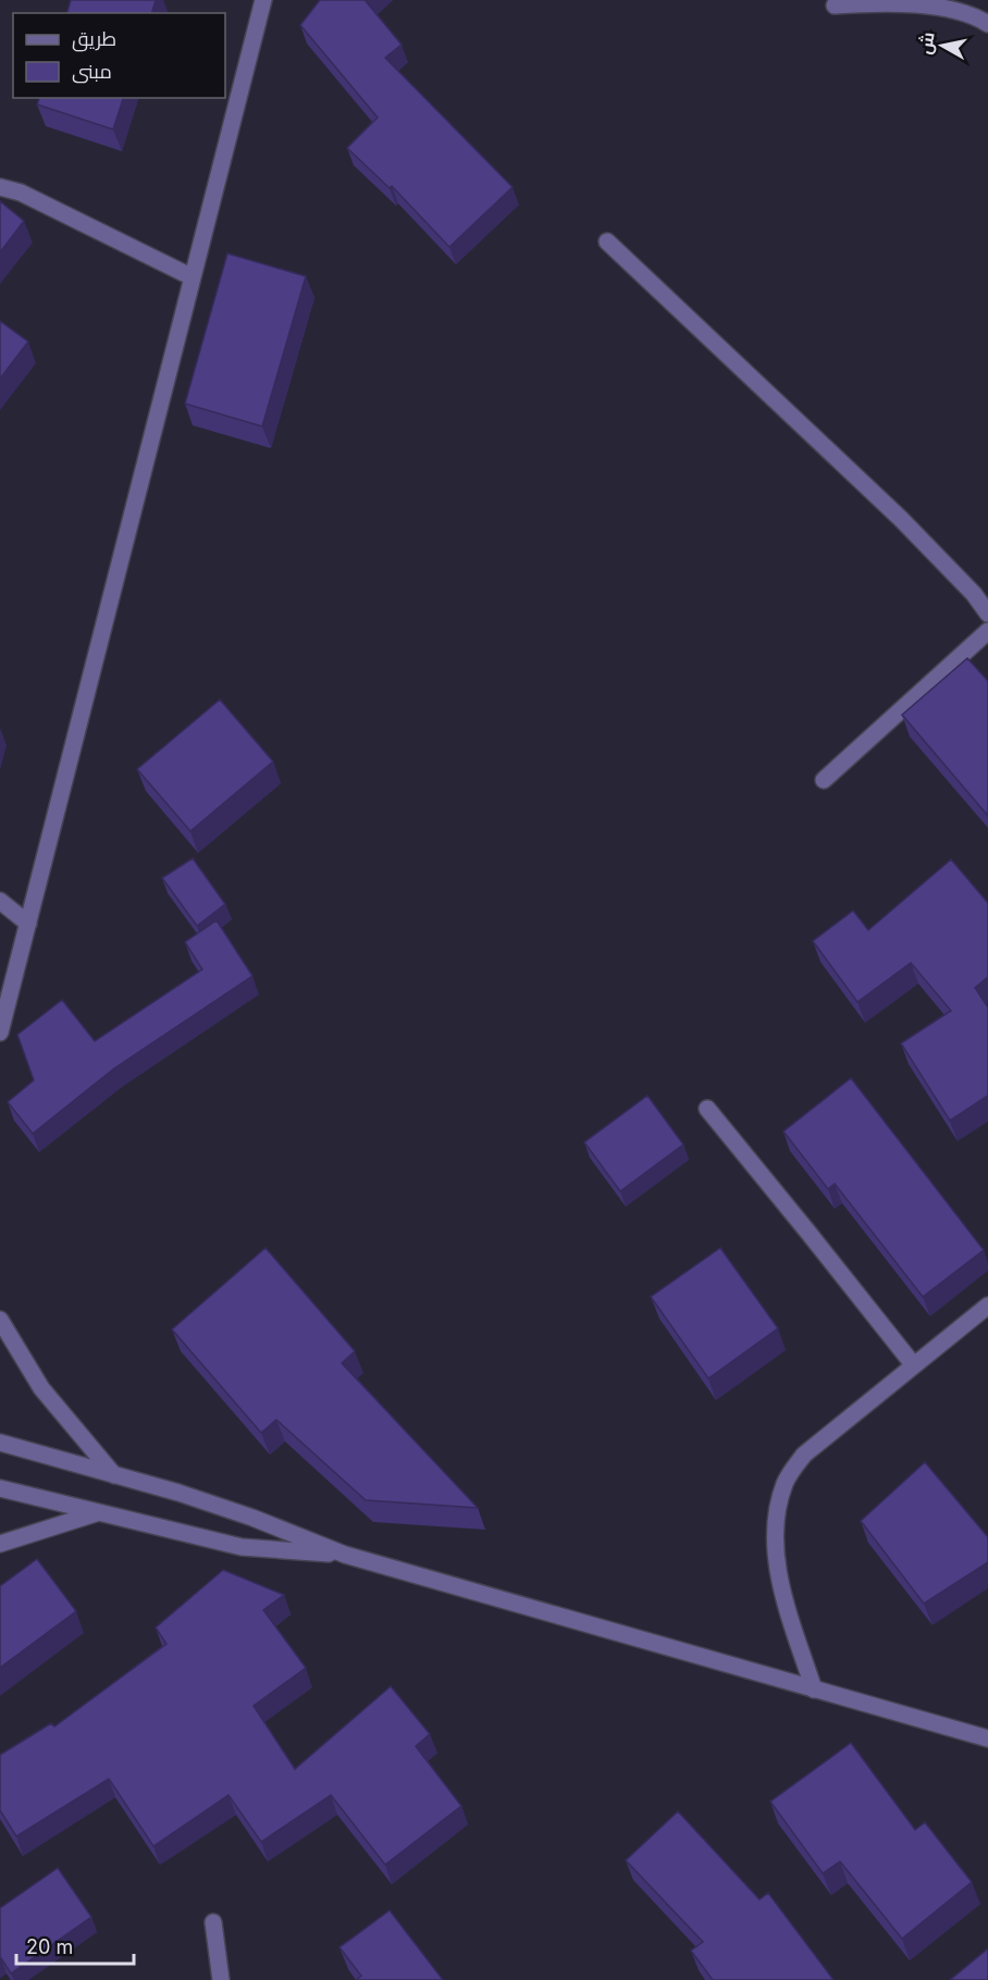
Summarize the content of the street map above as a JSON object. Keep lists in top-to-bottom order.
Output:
{
  "legend": ["طريق", "مبنى"],
  "scale_bar": "20 m",
  "north": "left"
}
